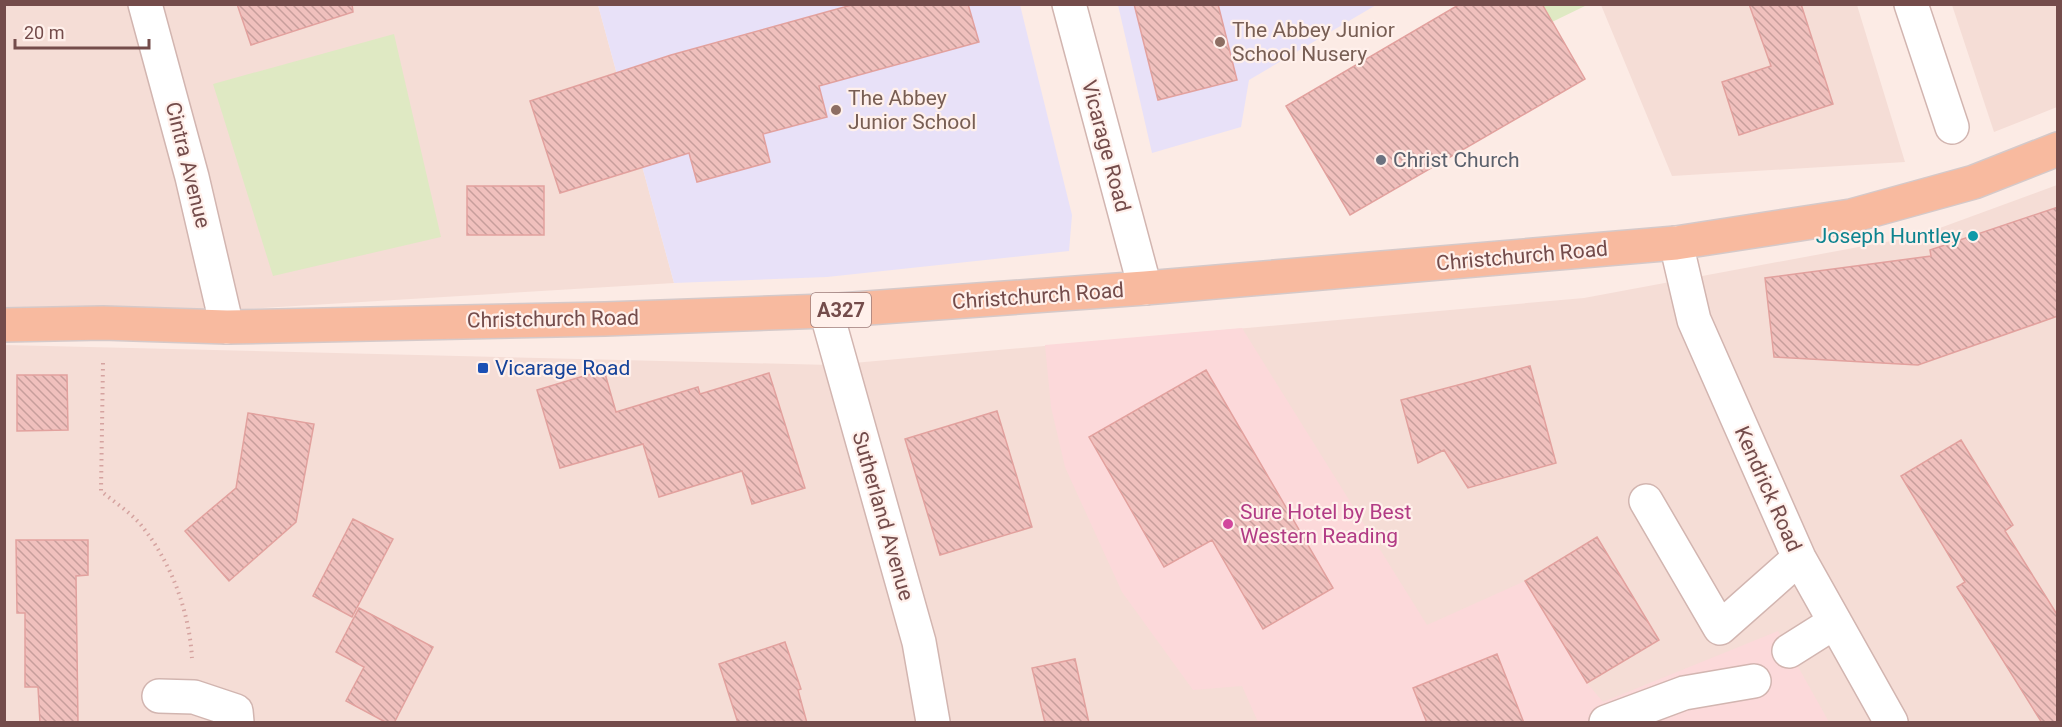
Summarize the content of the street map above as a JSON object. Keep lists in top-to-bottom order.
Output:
{
  "streets": {
    "main road": ["Christchurch Road", "A327"],
    "street": [
      "Vicarage Road",
      "Cintra Avenue",
      "Kendrick Road",
      "Sutherland Avenue"
    ]
  },
  "crossings": [
    ["Vicarage Road", "Christchurch Road"],
    ["Cintra Avenue", "Christchurch Road"],
    ["Christchurch Road", "Kendrick Road"],
    ["Christchurch Road", "Sutherland Avenue"]
  ],
  "places": {
    "other": [
      "The Abbey Junior School Nusery",
      "The Abbey Junior School",
      "Christ Church",
      "Joseph Huntley",
      "Sure Hotel by Best Western Reading"
    ],
    "transit": ["Vicarage Road"]
  },
  "scale_bar": "20 m"
}
